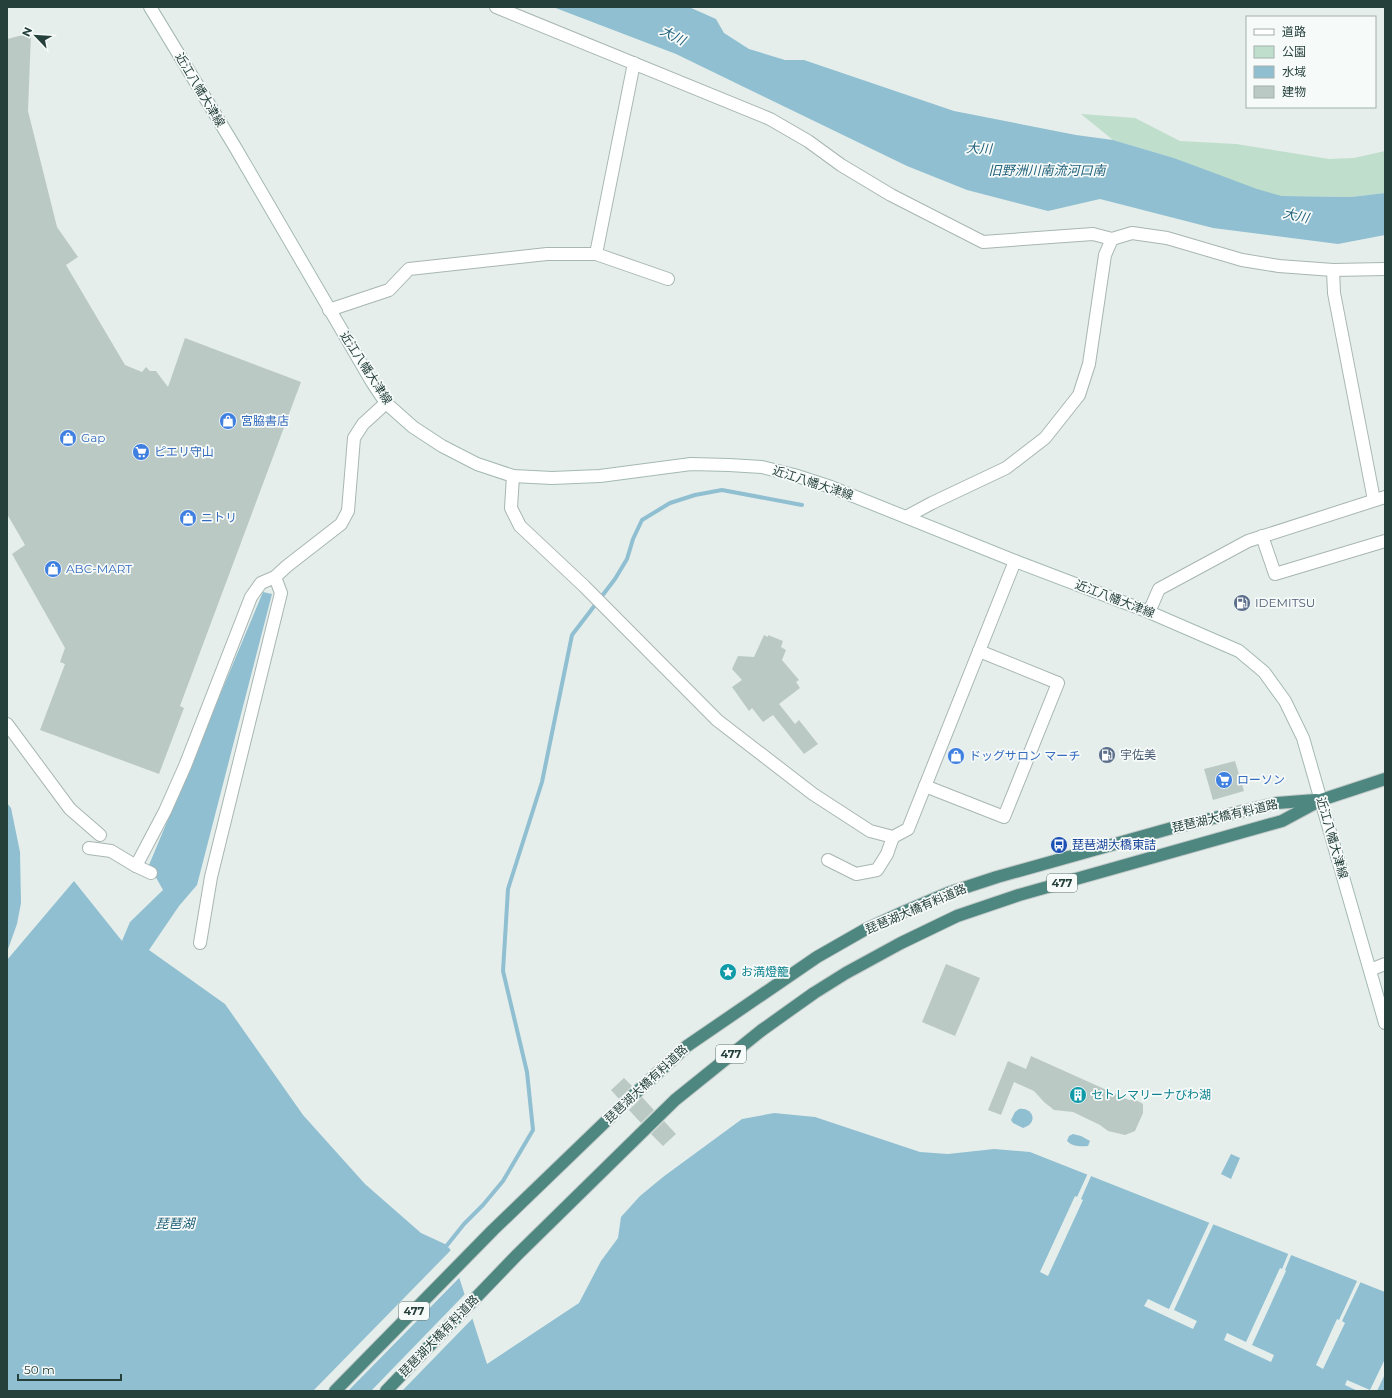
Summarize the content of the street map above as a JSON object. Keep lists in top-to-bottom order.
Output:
{
  "streets": {
    "highway": ["琵琶湖大橋有料道路", "477"],
    "street": ["近江八幡大津線"]
  },
  "crossings": [
    ["近江八幡大津線", "琵琶湖大橋有料道路"],
    ["近江八幡大津線", "477"],
    ["琵琶湖大橋有料道路", "477"]
  ],
  "water": ["大川", "旧野洲川南流河口南", "琵琶湖"],
  "places": {
    "shop": [
      "宮脇書店",
      "Gap",
      "ニトリ",
      "ABC-MART",
      "ドッグサロン マーチ"
    ],
    "supermarket": ["ピエリ守山", "ローソン"],
    "fuel station": ["IDEMITSU", "宇佐美"],
    "bus stop": ["琵琶湖大橋東詰"],
    "place": ["お満燈籠"],
    "building": ["セトレマリーナびわ湖"]
  },
  "legend": [
    "道路",
    "公園",
    "水域",
    "建物"
  ],
  "scale_bar": "50 m",
  "north": "top left"
}
